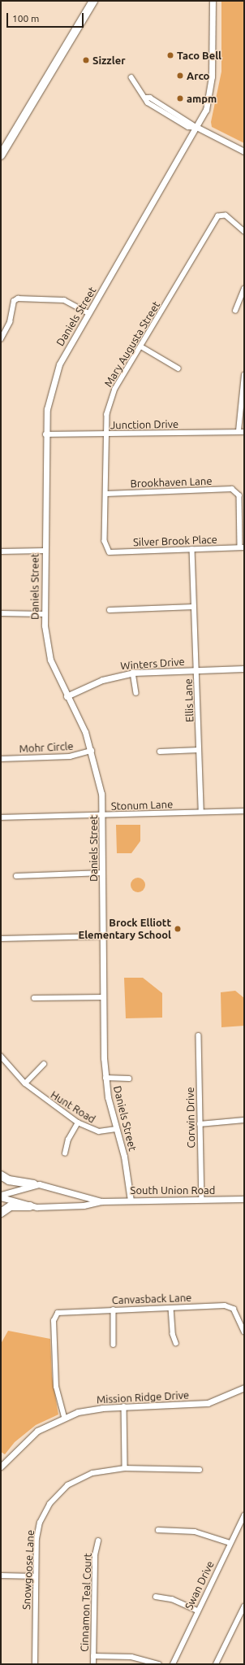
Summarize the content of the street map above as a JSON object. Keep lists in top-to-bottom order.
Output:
{
  "streets": {
    "street": [
      "Daniels Street",
      "Mary Augusta Street",
      "Junction Drive",
      "Brookhaven Lane",
      "Silver Brook Place",
      "Winters Drive",
      "Ellis Lane",
      "Mohr Circle",
      "Stonum Lane",
      "Hunt Road",
      "Corwin Drive",
      "South Union Road",
      "Canvasback Lane",
      "Mission Ridge Drive",
      "Snowgoose Lane",
      "Swan Drive",
      "Cinnamon Teal Court"
    ]
  },
  "crossings": [
    ["Daniels Street", "Junction Drive"],
    ["Daniels Street", "Winters Drive"],
    ["Daniels Street", "Mohr Circle"],
    ["Daniels Street", "Stonum Lane"],
    ["Daniels Street", "Hunt Road"],
    ["Daniels Street", "South Union Road"],
    ["Mary Augusta Street", "Junction Drive"],
    ["Mary Augusta Street", "Brookhaven Lane"],
    ["Mary Augusta Street", "Silver Brook Place"],
    ["Brookhaven Lane", "Silver Brook Place"],
    ["Silver Brook Place", "Ellis Lane"],
    ["Winters Drive", "Ellis Lane"],
    ["Ellis Lane", "Stonum Lane"],
    ["Corwin Drive", "South Union Road"],
    ["Canvasback Lane", "Mission Ridge Drive"]
  ],
  "places": [
    "Taco Bell",
    "Sizzler",
    "Arco",
    "ampm",
    "Brock Elliott Elementary School"
  ],
  "scale_bar": "100 m"
}
